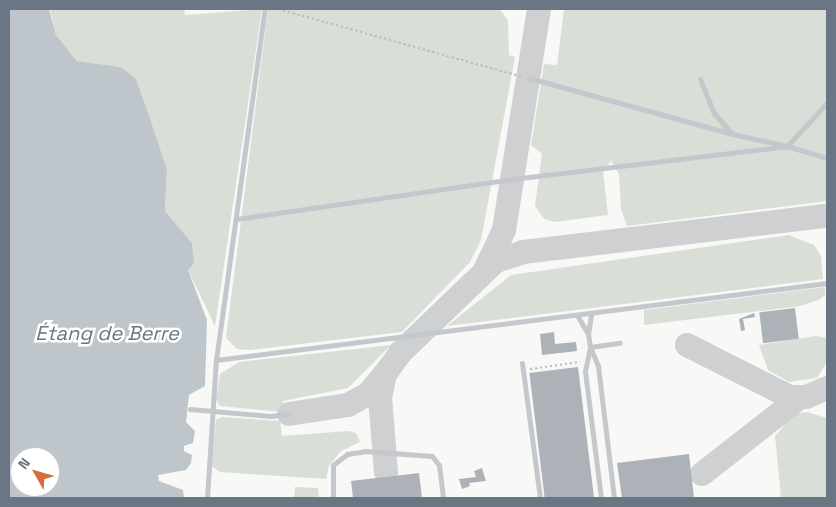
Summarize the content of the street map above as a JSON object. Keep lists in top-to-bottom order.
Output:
{
  "water": ["Étang de Berre"],
  "north": "top left"
}
